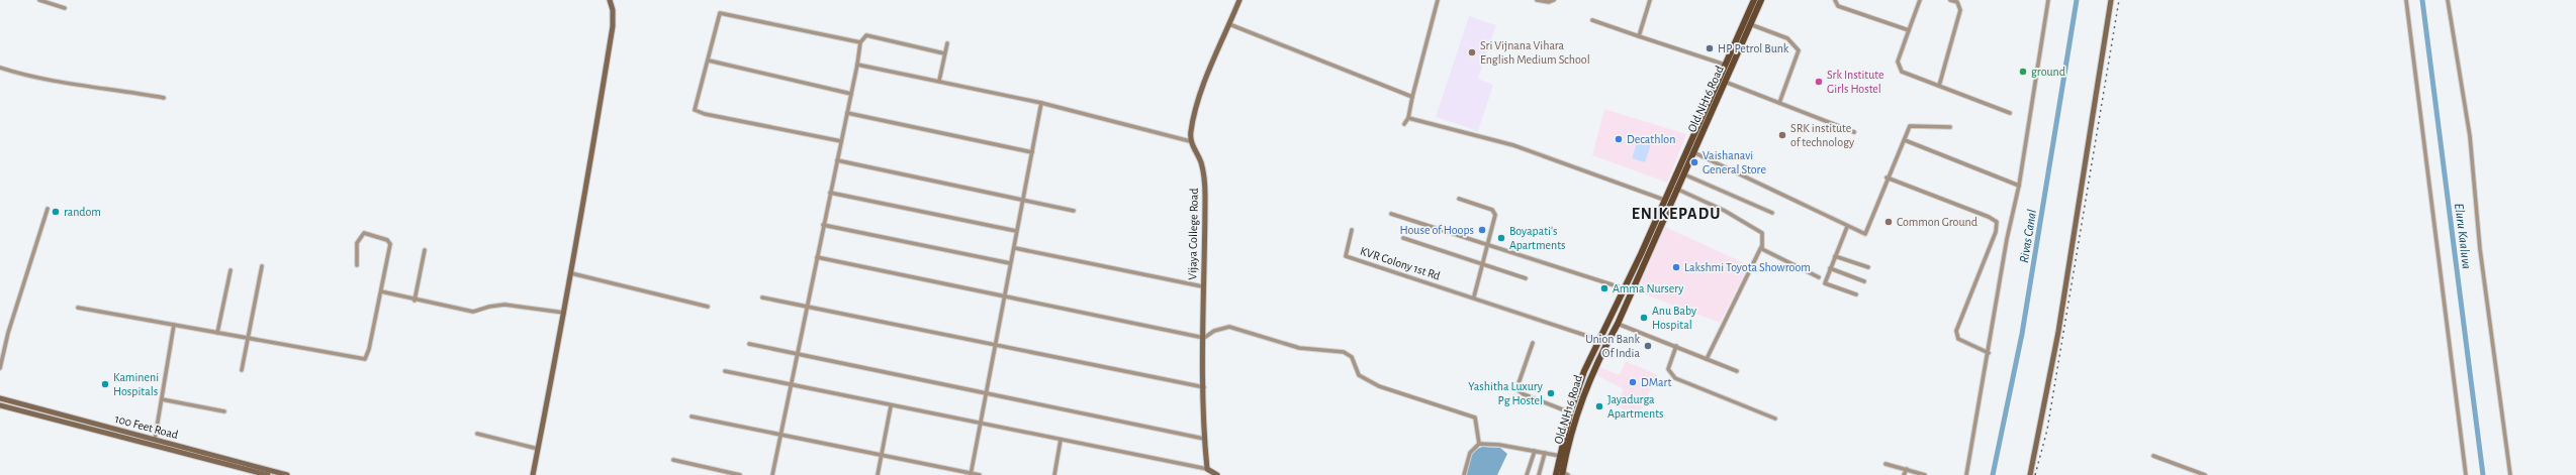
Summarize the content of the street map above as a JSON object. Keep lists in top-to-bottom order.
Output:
{
  "streets": {
    "main road": ["Old NH16 Road"],
    "street": ["Vijaya College Road", "KVR Colony 1st Rd", "100 Feet Road"]
  },
  "districts": ["ENIKEPADU"],
  "water": ["Rivas Canal", "Eluru Kaaluva"],
  "places": [
    "HP Petrol Bunk",
    "Sri Vijnana Vihara English Medium School",
    "ground",
    "Srk Institute Girls Hostel",
    "SRK institute of technology",
    "Decathlon",
    "Vaishanavi General Store",
    "random",
    "Common Ground",
    "House of Hoops",
    "Boyapati's Apartments",
    "Lakshmi Toyota Showroom",
    "Amma Nursery",
    "Anu Baby Hospital",
    "Union Bank Of India",
    "DMart",
    "Kamineni Hospitals",
    "Yashitha Luxury Pg Hostel",
    "Jayadurga Apartments"
  ]
}
